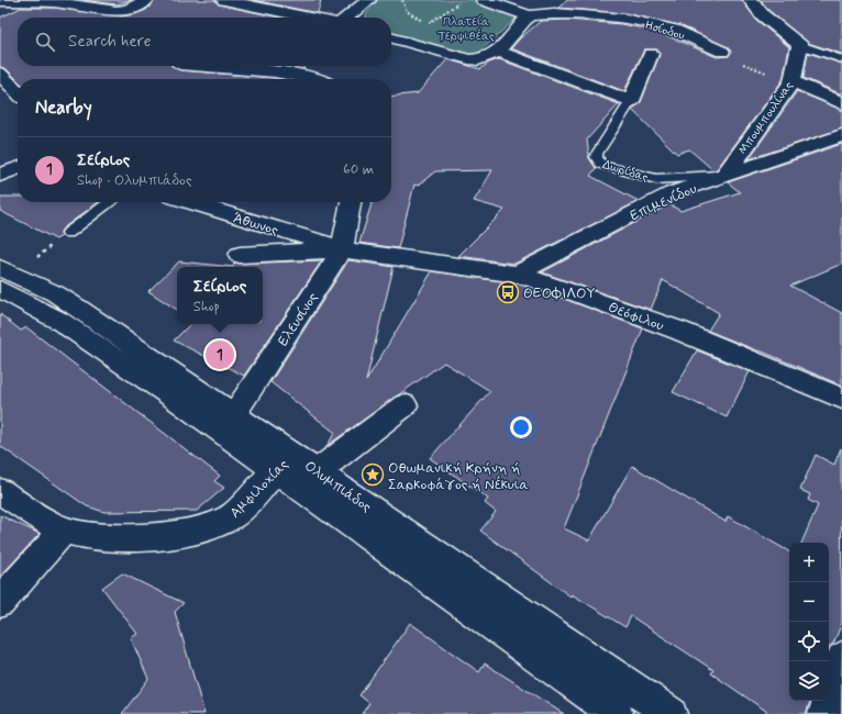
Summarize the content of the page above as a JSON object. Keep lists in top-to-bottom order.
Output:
{
  "streets": {
    "street": [
      "Ησίοδου",
      "Μπουμπουλίνας",
      "Δωρίδας",
      "Επιμενίδου",
      "Άθωνος",
      "Θεόφιλου",
      "Ελευσίνος",
      "Ολυμπιάδος",
      "Αμφιλοχίας"
    ]
  },
  "crossings": [
    ["Μπουμπουλίνας", "Δωρίδας"],
    ["Μπουμπουλίνας", "Επιμενίδου"],
    ["Δωρίδας", "Επιμενίδου"],
    ["Επιμενίδου", "Θεόφιλου"],
    ["Άθωνος", "Θεόφιλου"],
    ["Άθωνος", "Ελευσίνος"],
    ["Θεόφιλου", "Ελευσίνος"],
    ["Ελευσίνος", "Ολυμπιάδος"],
    ["Ολυμπιάδος", "Αμφιλοχίας"]
  ],
  "parks": ["Πλατεία Τερψιθέας"],
  "places": {
    "bus stop": ["ΘΕΟΦΙΛΟΥ"],
    "place": ["Οθωμανική Κρήνη ή Σαρκοφάγος ή Νέκυια"]
  },
  "page": {
    "search": "Search here",
    "heading": "Nearby",
    "list": [
      {
        "mark": "1",
        "name": "Σείριος",
        "note": "Shop · Ολυμπιάδος",
        "value": "60 m"
      }
    ],
    "popup": ["Σείριος", "Shop"],
    "pins": "1",
    "map_buttons": ["+", "−"]
  }
}
